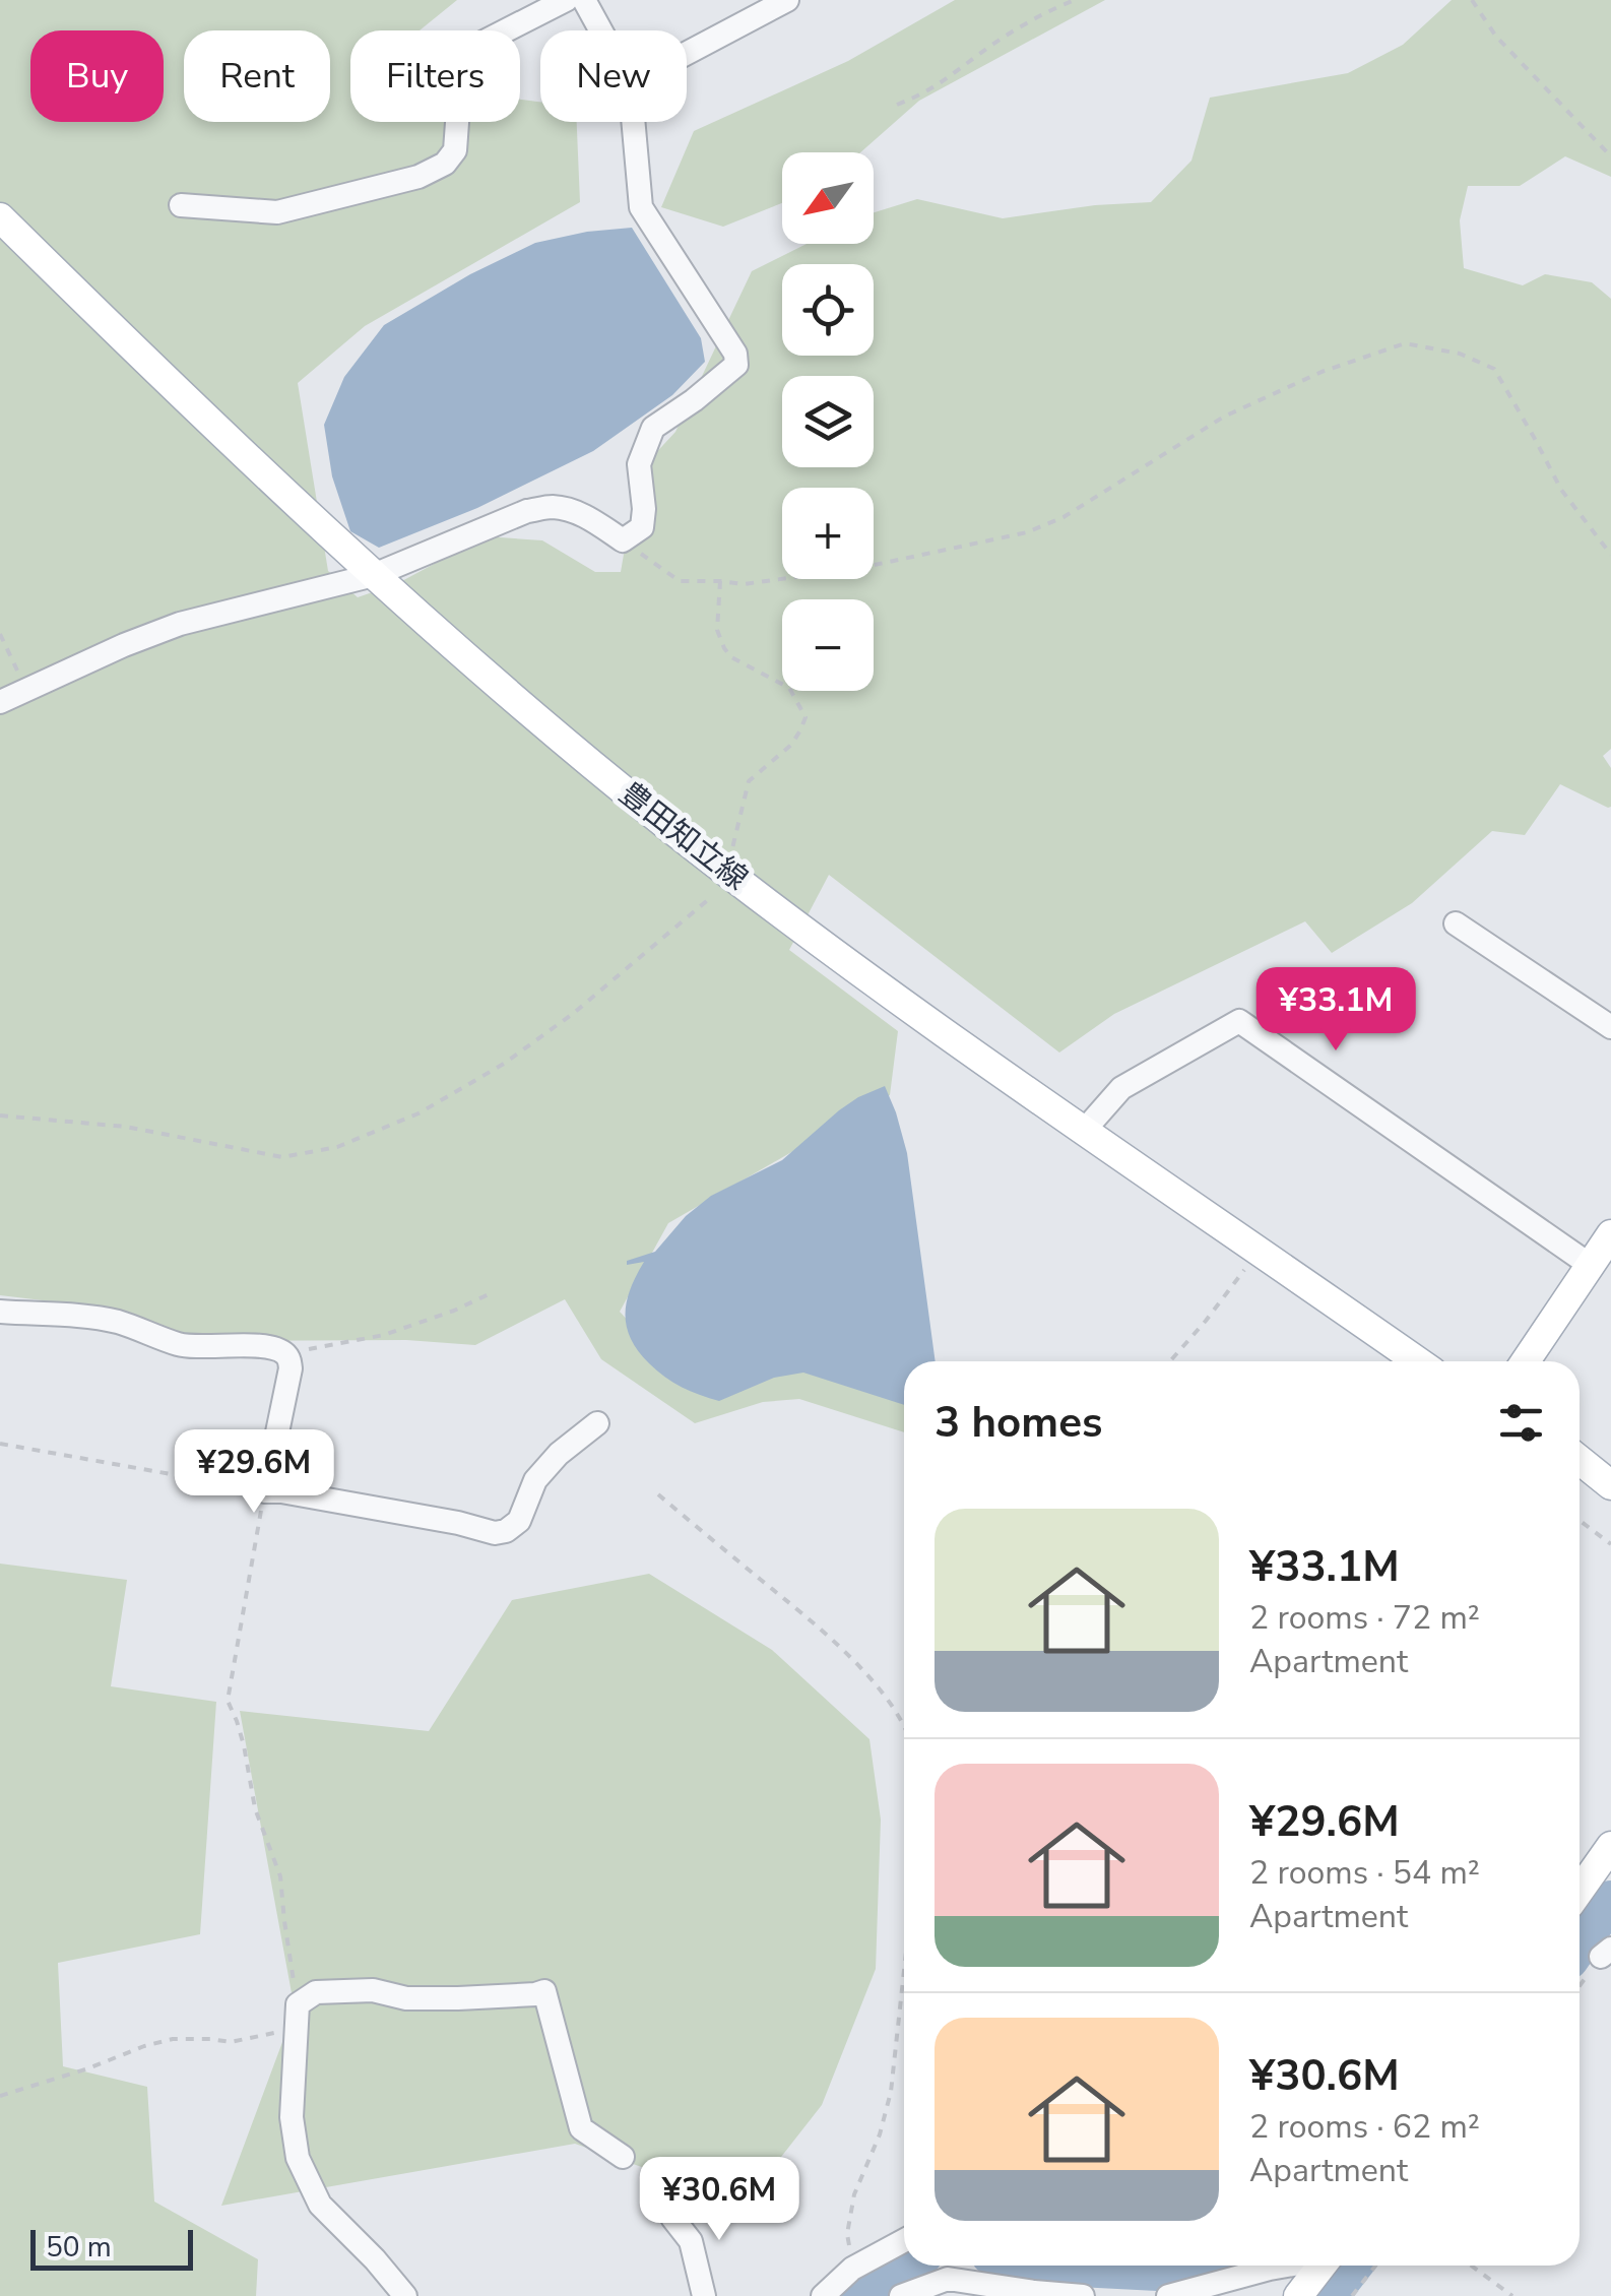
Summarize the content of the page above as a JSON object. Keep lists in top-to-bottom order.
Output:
{
  "streets": {
    "main road": ["豊田知立線"]
  },
  "scale_bar": "50 m",
  "north": "bottom left",
  "page": {
    "chip": [
      "Buy",
      "Rent",
      "Filters",
      "New"
    ],
    "map_buttons": ["+", "−"],
    "price": ["¥33.1M", "¥29.6M", "¥30.6M"],
    "heading": "3 homes",
    "list": [
      {
        "name": "¥33.1M",
        "note": "2 rooms · 72 m² · Apartment"
      },
      {
        "name": "¥29.6M",
        "note": "2 rooms · 54 m² · Apartment"
      },
      {
        "name": "¥30.6M",
        "note": "2 rooms · 62 m² · Apartment"
      }
    ],
    "scale": "50 m"
  }
}
